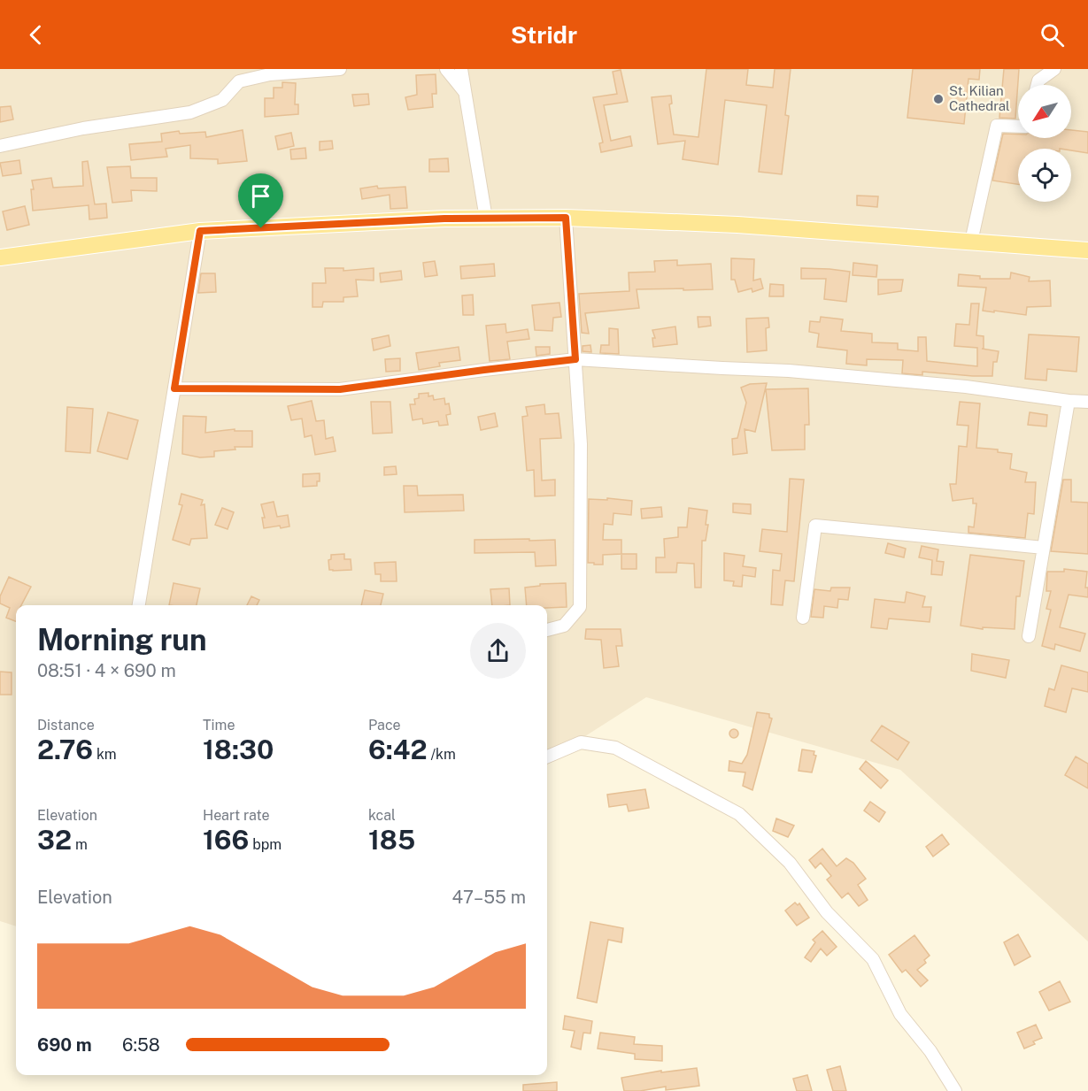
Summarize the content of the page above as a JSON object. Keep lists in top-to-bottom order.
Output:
{
  "places": ["St. Kilian Cathedral"],
  "north": "bottom left",
  "page": {
    "header": "Stridr",
    "heading": ["Morning run", "08:51 · 4 × 690 m"],
    "stats": [
      ["Distance", "2.76 km"],
      ["Time", "18:30"],
      ["Pace", "6:42 /km"],
      ["Elevation", "32 m"],
      ["Heart rate", "166 bpm"],
      ["kcal", "185"]
    ],
    "chart": ["Elevation", "47–55 m"],
    "list": [
      {
        "name": "690 m",
        "note": "6:58"
      }
    ]
  }
}
